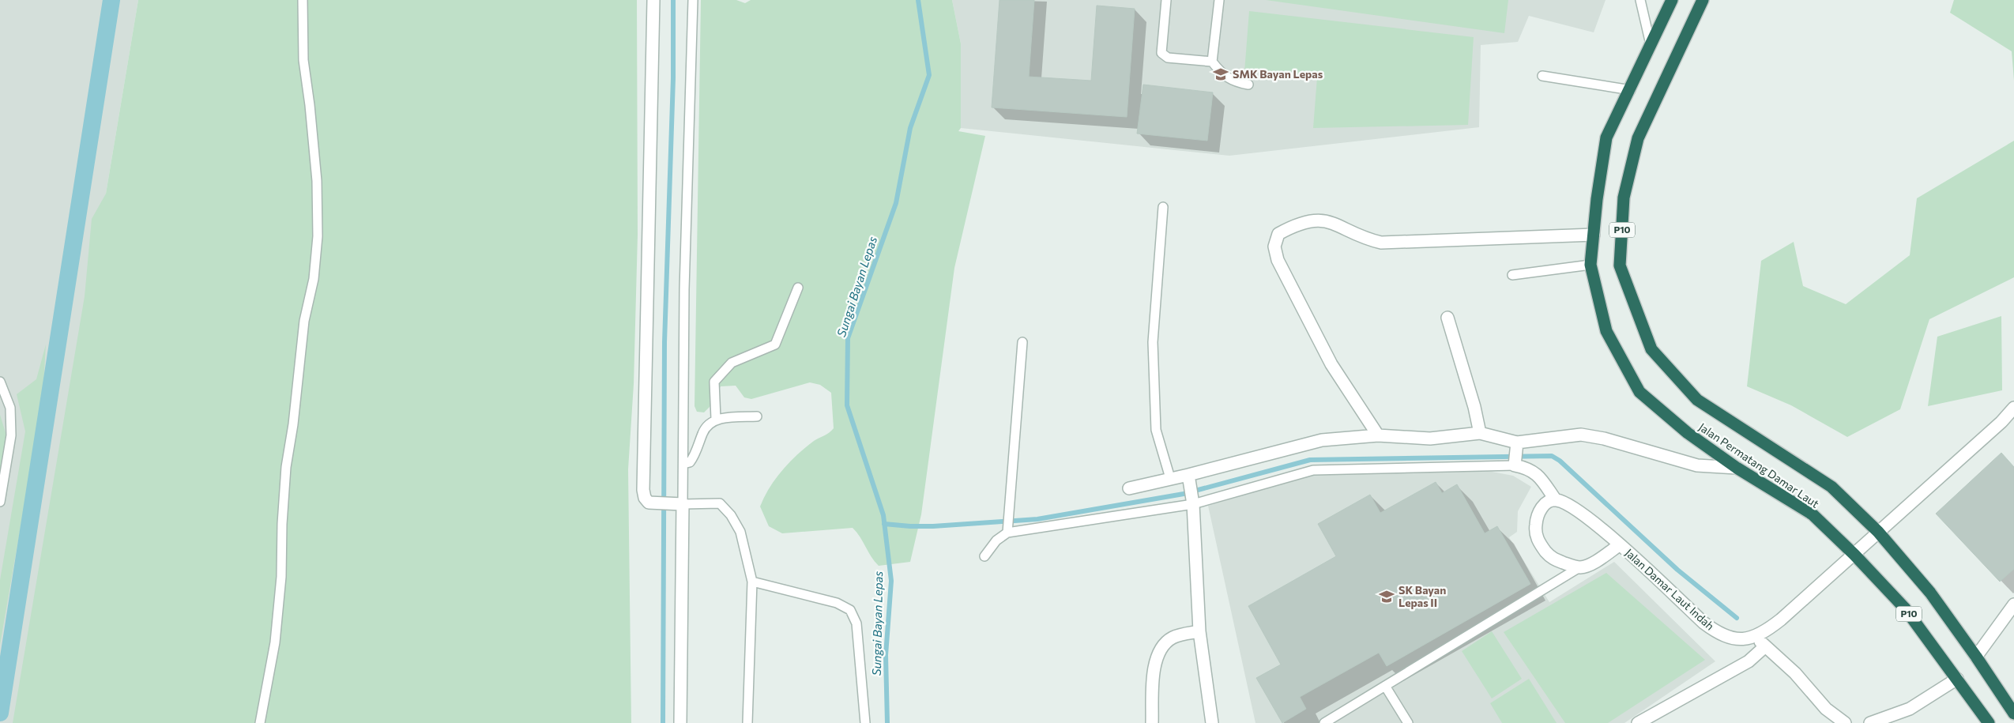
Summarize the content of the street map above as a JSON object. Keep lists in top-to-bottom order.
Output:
{
  "streets": {
    "highway": ["P10", "Jalan Permatang Damar Laut"],
    "street": ["Jalan Damar Laut Indah"]
  },
  "crossings": [
    ["Jalan Permatang Damar Laut", "Jalan Damar Laut Indah"]
  ],
  "water": ["Sungai Bayan Lepas"],
  "places": {
    "school or university": ["SMK Bayan Lepas", "SK Bayan Lepas II"]
  }
}
